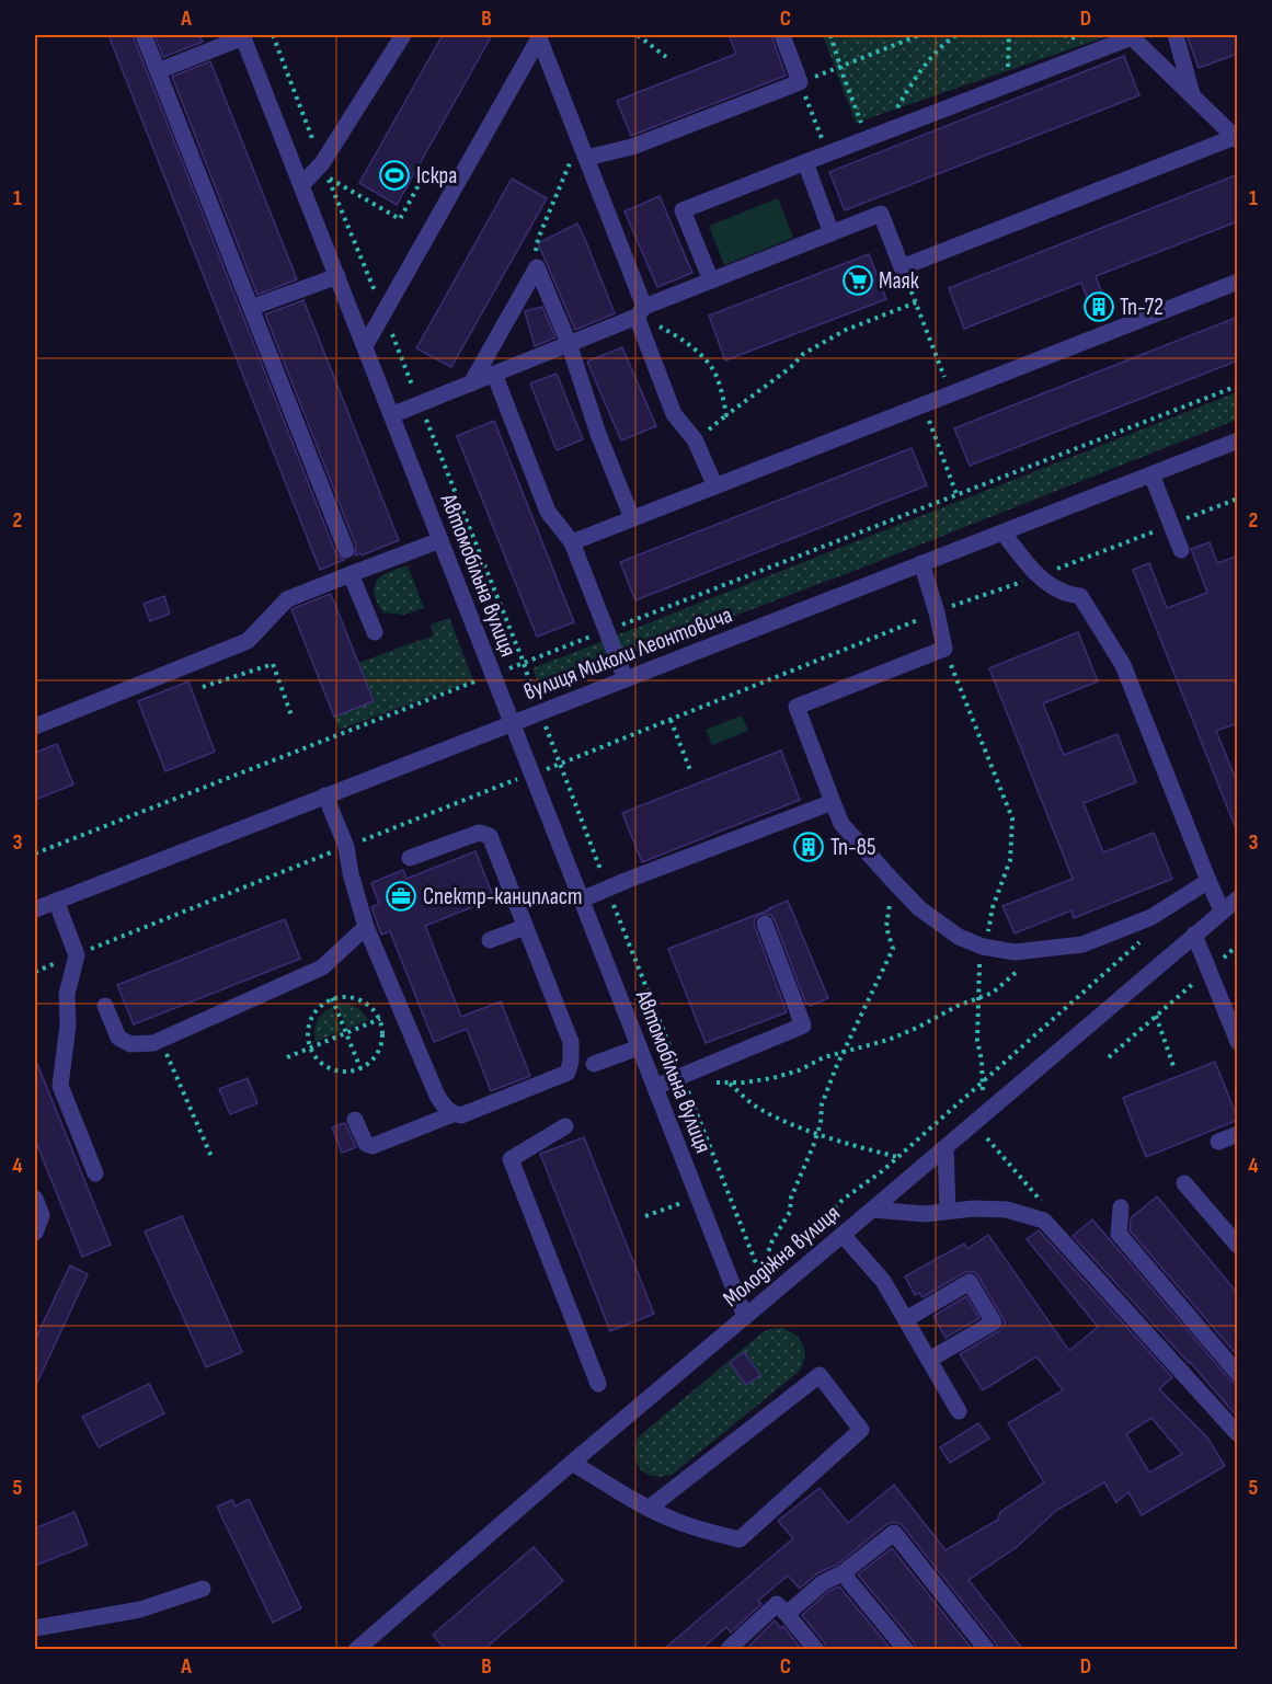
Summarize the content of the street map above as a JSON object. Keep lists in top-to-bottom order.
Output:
{
  "streets": {
    "street": ["Автомобільна вулиця", "вулиця Миколи Леонтовича", "Молодіжна вулиця"]
  },
  "crossings": [
    ["Автомобільна вулиця", "вулиця Миколи Леонтовича"],
    ["Автомобільна вулиця", "Молодіжна вулиця"]
  ],
  "places": {
    "sports": ["Іскра"],
    "supermarket": ["Маяк"],
    "building": ["Тп-72", "Тп-85"],
    "office": ["Спектр-канцпласт"]
  },
  "grid": {
    "columns": [
      "A",
      "B",
      "C",
      "D"
    ],
    "rows": [
      "1",
      "2",
      "3",
      "4",
      "5"
    ]
  }
}
